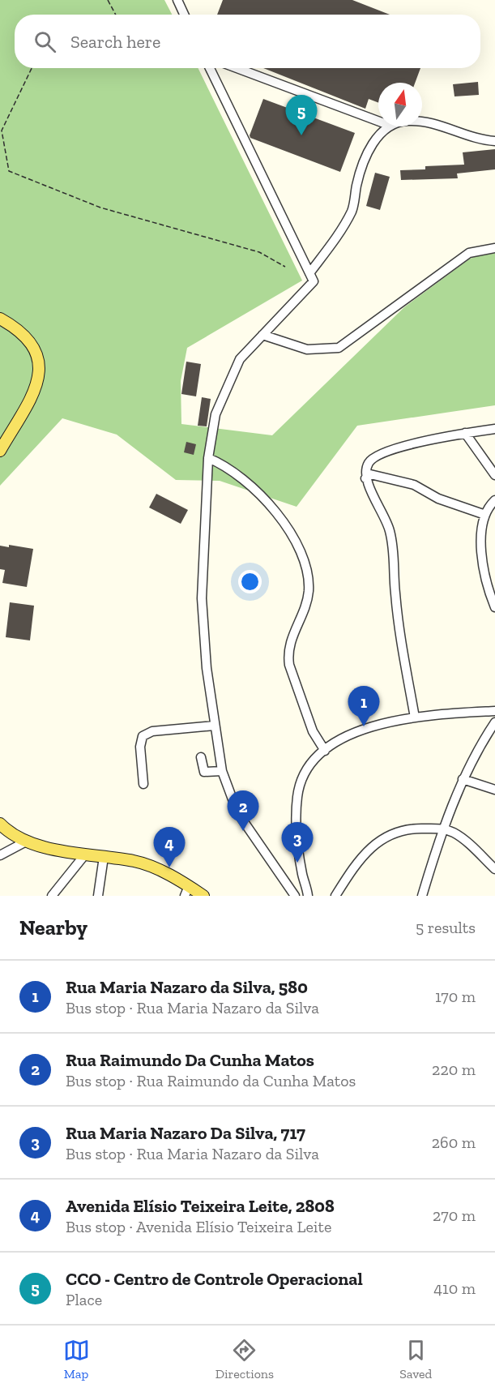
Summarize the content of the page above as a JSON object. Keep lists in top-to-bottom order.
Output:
{
  "north": "top",
  "page": {
    "search": "Search here",
    "pins": [
      "5",
      "1",
      "2",
      "3",
      "4"
    ],
    "heading": ["Nearby", "5 results"],
    "list": [
      {
        "mark": "1",
        "name": "Rua Maria Nazaro da Silva, 580",
        "note": "Bus stop · Rua Maria Nazaro da Silva",
        "value": "170 m"
      },
      {
        "mark": "2",
        "name": "Rua Raimundo Da Cunha Matos",
        "note": "Bus stop · Rua Raimundo da Cunha Matos",
        "value": "220 m"
      },
      {
        "mark": "3",
        "name": "Rua Maria Nazaro Da Silva, 717",
        "note": "Bus stop · Rua Maria Nazaro da Silva",
        "value": "260 m"
      },
      {
        "mark": "4",
        "name": "Avenida Elísio Teixeira Leite, 2808",
        "note": "Bus stop · Avenida Elísio Teixeira Leite",
        "value": "270 m"
      },
      {
        "mark": "5",
        "name": "CCO - Centro de Controle Operacional",
        "note": "Place",
        "value": "410 m"
      }
    ],
    "nav": ["Map", "Directions", "Saved"]
  }
}
